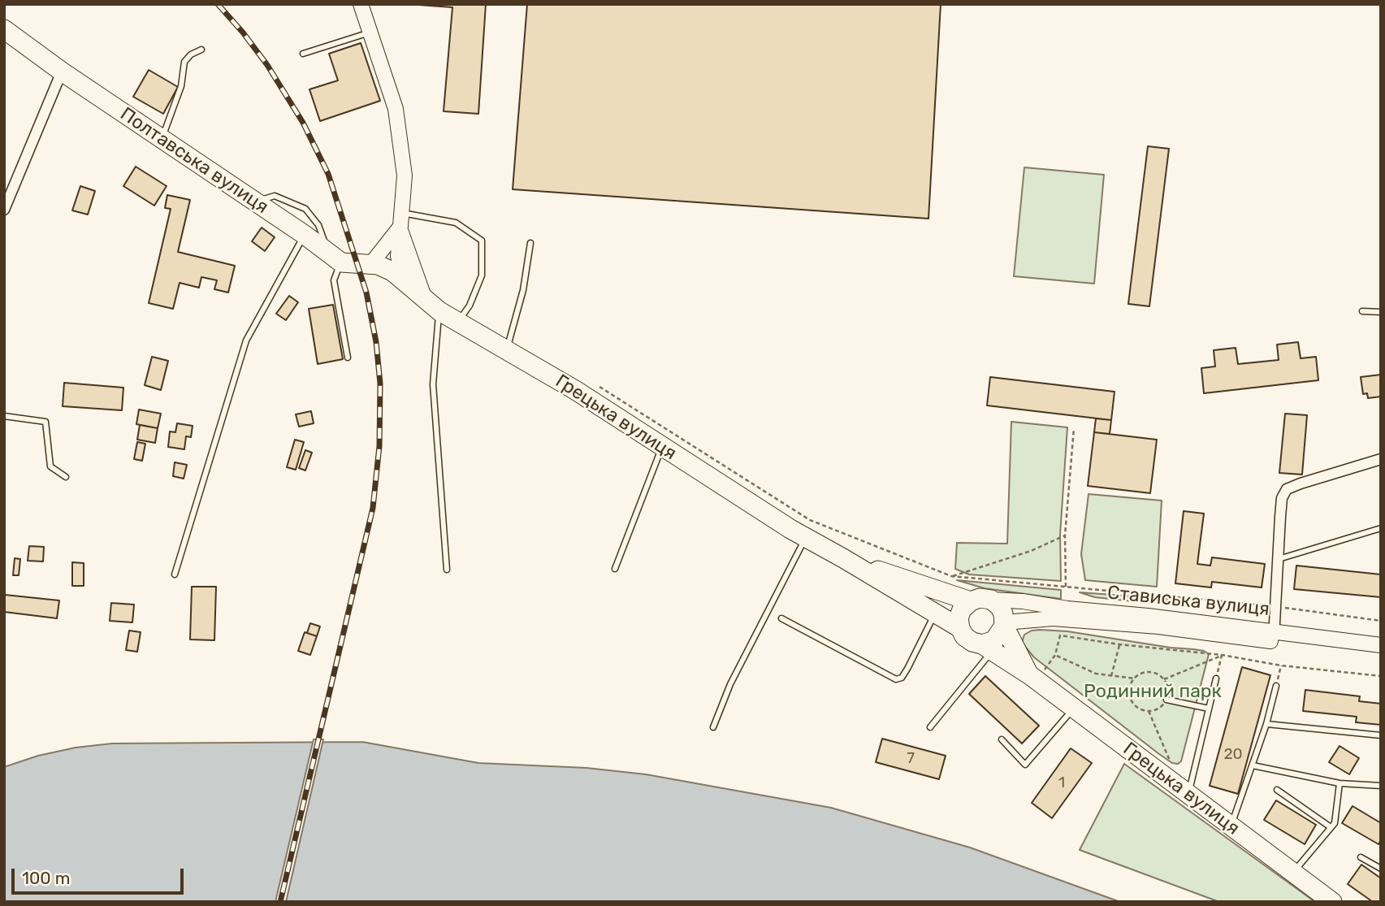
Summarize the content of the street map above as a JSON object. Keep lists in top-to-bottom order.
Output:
{
  "streets": {
    "highway": ["Полтавська вулиця", "Грецька вулиця"],
    "main road": ["Стависька вулиця"]
  },
  "crossings": [
    ["Полтавська вулиця", "Грецька вулиця"],
    ["Грецька вулиця", "Стависька вулиця"]
  ],
  "parks": ["Родинний парк"],
  "house_numbers": ["20", "7", "1"],
  "scale_bar": "100 m"
}
